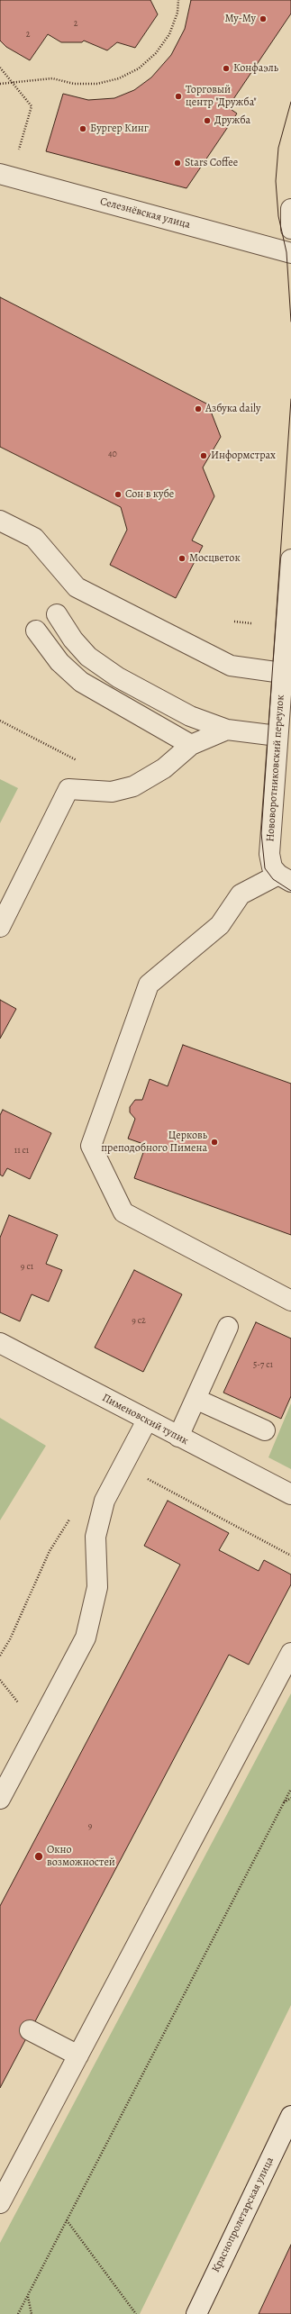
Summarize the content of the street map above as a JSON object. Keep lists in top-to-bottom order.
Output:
{
  "streets": {
    "street": [
      "Селезнёвская улица",
      "Нововоротниковский переулок",
      "Пименовский тупик",
      "Краснопролетарская улица"
    ]
  },
  "places": [
    "Му-Му",
    "Конфаэль",
    "Торговый центр \"Дружба\"",
    "Дружба",
    "Бургер Кинг",
    "Stars Coffee",
    "Азбука daily",
    "Информстрах",
    "Сон в кубе",
    "Мосцветок",
    "Церковь преподобного Пимена",
    "Окно возможностей"
  ],
  "house_numbers": [
    "2",
    "2",
    "40",
    "11 с1",
    "9 с1",
    "9 с2",
    "5-7 с1",
    "9"
  ]
}
